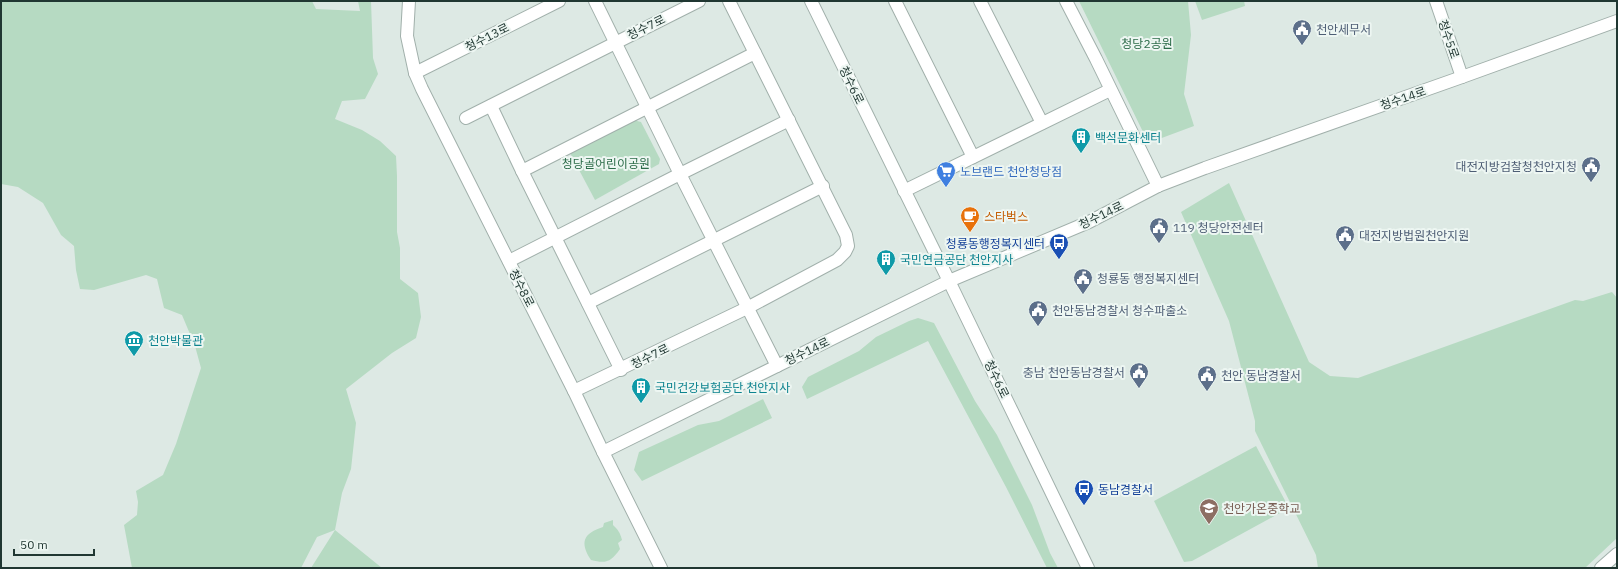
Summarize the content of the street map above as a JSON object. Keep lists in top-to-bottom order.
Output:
{
  "streets": {
    "street": [
      "청수7로",
      "청수13로",
      "청수5로",
      "청수6로",
      "청수14로",
      "청수8로"
    ]
  },
  "crossings": [
    ["청수7로", "청수14로"],
    ["청수13로", "청수8로"],
    ["청수5로", "청수14로"],
    ["청수6로", "청수14로"],
    ["청수14로", "청수8로"]
  ],
  "parks": ["청당2공원", "청당골어린이공원"],
  "places": {
    "public building": [
      "천안세무서",
      "대전지방검찰청천안지청",
      "119 청당안전센터",
      "대전지방법원천안지원",
      "청룡동 행정복지센터",
      "천안동남경찰서 청수파출소",
      "충남 천안동남경찰서",
      "천안 동남경찰서"
    ],
    "building": ["백석문화센터", "국민연금공단 천안지사", "국민건강보험공단 천안지사"],
    "supermarket": ["노브랜드 천안청당점"],
    "cafe": ["스타벅스"],
    "bus stop": ["청룡동행정복지센터", "동남경찰서"],
    "museum": ["천안박물관"],
    "school or university": ["천안가온중학교"]
  },
  "scale_bar": "50 m"
}
